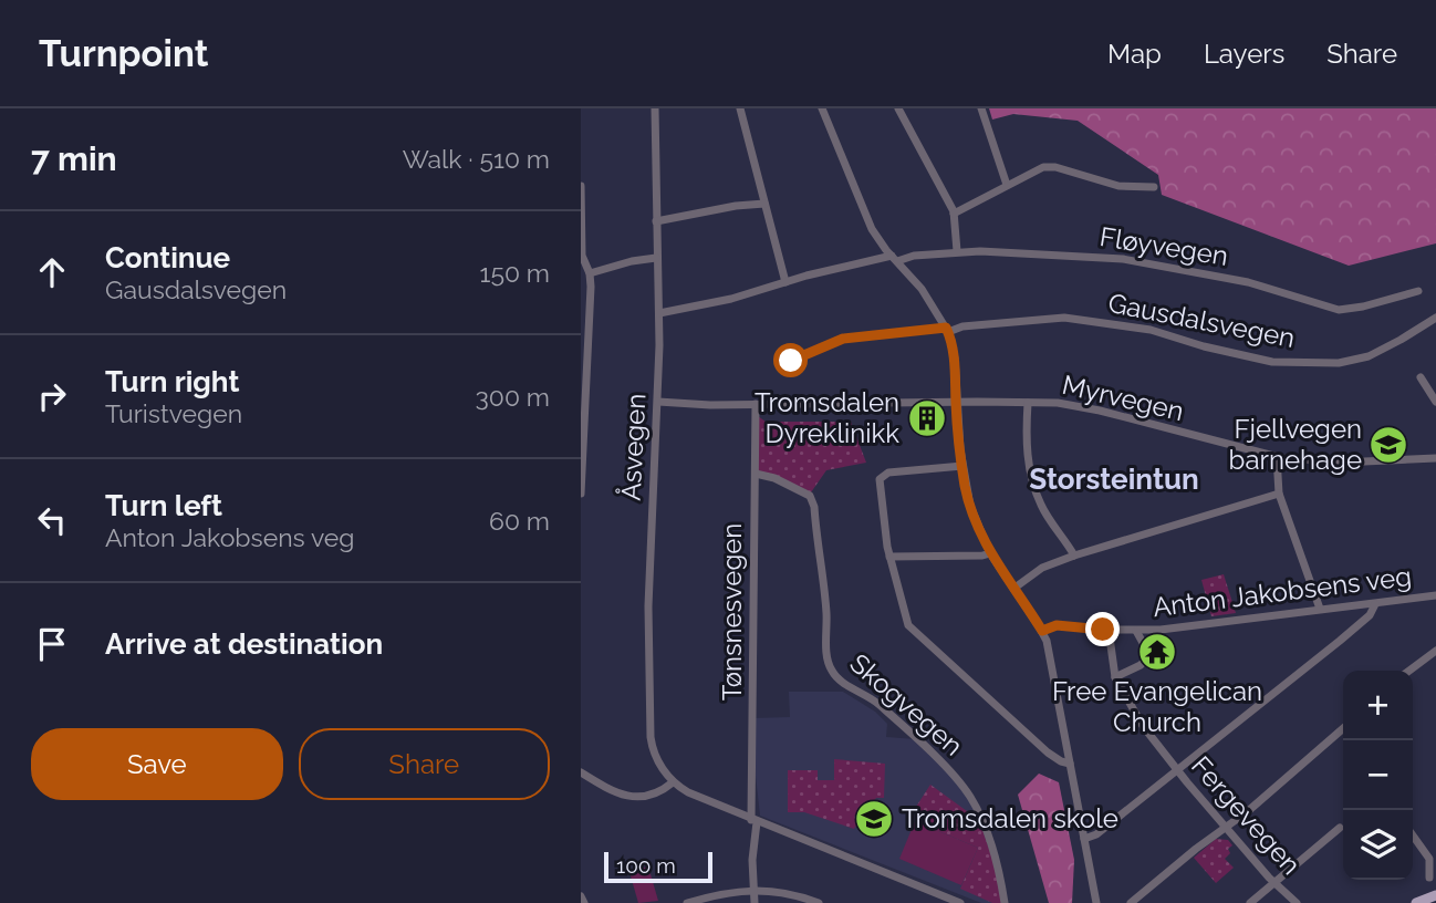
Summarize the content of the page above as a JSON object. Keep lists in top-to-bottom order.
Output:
{
  "streets": {
    "street": [
      "Fløyvegen",
      "Gausdalsvegen",
      "Myrvegen",
      "Åsvegen",
      "Anton Jakobsens veg",
      "Tønsnesvegen",
      "Skogvegen",
      "Fergevegen"
    ]
  },
  "crossings": [
    ["Fløyvegen", "Åsvegen"],
    ["Myrvegen", "Åsvegen"],
    ["Myrvegen", "Tønsnesvegen"],
    ["Anton Jakobsens veg", "Fergevegen"],
    ["Tønsnesvegen", "Skogvegen"]
  ],
  "districts": ["Storsteintun"],
  "places": {
    "building": ["Tromsdalen Dyreklinikk"],
    "school or university": ["Fjellvegen barnehage", "Tromsdalen skole"],
    "temple": ["Free Evangelican Church"]
  },
  "scale_bar": "100 m",
  "page": {
    "header": "Turnpoint",
    "nav": ["Map", "Layers", "Share"],
    "heading": ["7 min", "Walk · 510 m"],
    "list": [
      ["Continue", "Gausdalsvegen", "150 m"],
      ["Turn right", "Turistvegen", "300 m"],
      ["Turn left", "Anton Jakobsens veg", "60 m"],
      "Arrive at destination"
    ],
    "map_buttons": ["+", "−"],
    "buttons": ["Save", "Share"],
    "scale": "100 m"
  }
}
